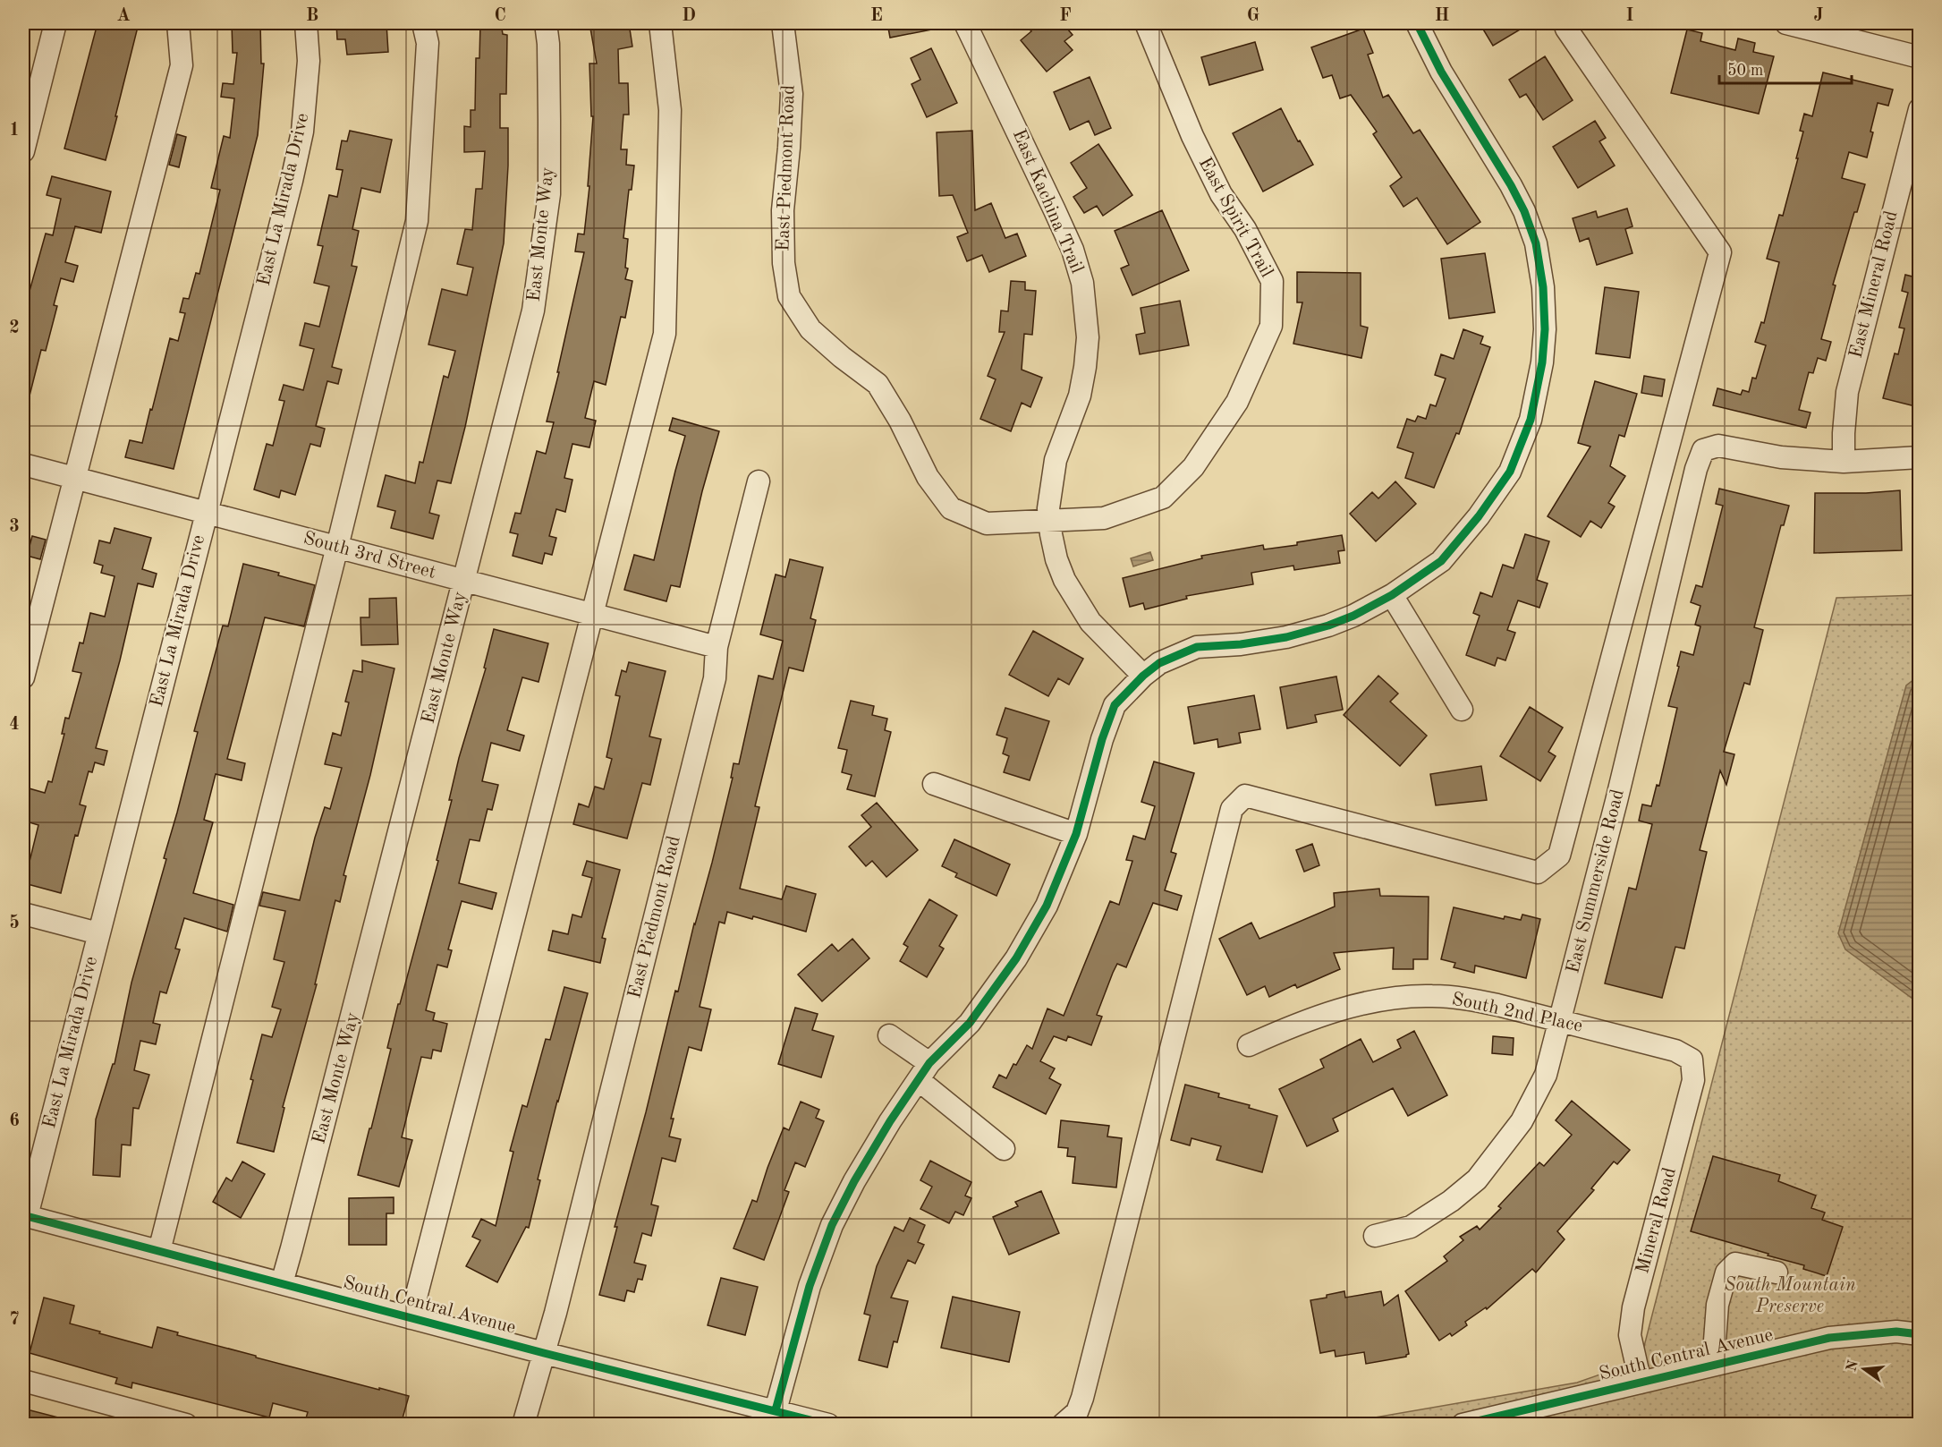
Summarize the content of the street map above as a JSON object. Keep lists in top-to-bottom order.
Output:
{
  "streets": {
    "street": [
      "East Piedmont Road",
      "East La Mirada Drive",
      "East Kachina Trail",
      "East Spirit Trail",
      "East Monte Way",
      "East Mineral Road",
      "South 3rd Street",
      "East Summerside Road",
      "South 2nd Place",
      "Mineral Road",
      "South Central Avenue"
    ]
  },
  "crossings": [
    ["East Piedmont Road", "East Kachina Trail"],
    ["East Piedmont Road", "East Spirit Trail"],
    ["East Piedmont Road", "South 3rd Street"],
    ["East Piedmont Road", "South Central Avenue"],
    ["East La Mirada Drive", "South 3rd Street"],
    ["East La Mirada Drive", "South Central Avenue"],
    ["East Kachina Trail", "East Spirit Trail"],
    ["East Monte Way", "South 3rd Street"],
    ["East Monte Way", "South Central Avenue"],
    ["East Mineral Road", "East Summerside Road"],
    ["East Summerside Road", "South 2nd Place"],
    ["South 2nd Place", "Mineral Road"],
    ["Mineral Road", "South Central Avenue"]
  ],
  "parks": ["South Mountain Preserve"],
  "scale_bar": "50 m",
  "north": "left",
  "grid": {
    "columns": [
      "A",
      "B",
      "C",
      "D",
      "E",
      "F",
      "G",
      "H",
      "I",
      "J"
    ],
    "rows": [
      "1",
      "2",
      "3",
      "4",
      "5",
      "6",
      "7"
    ]
  }
}
